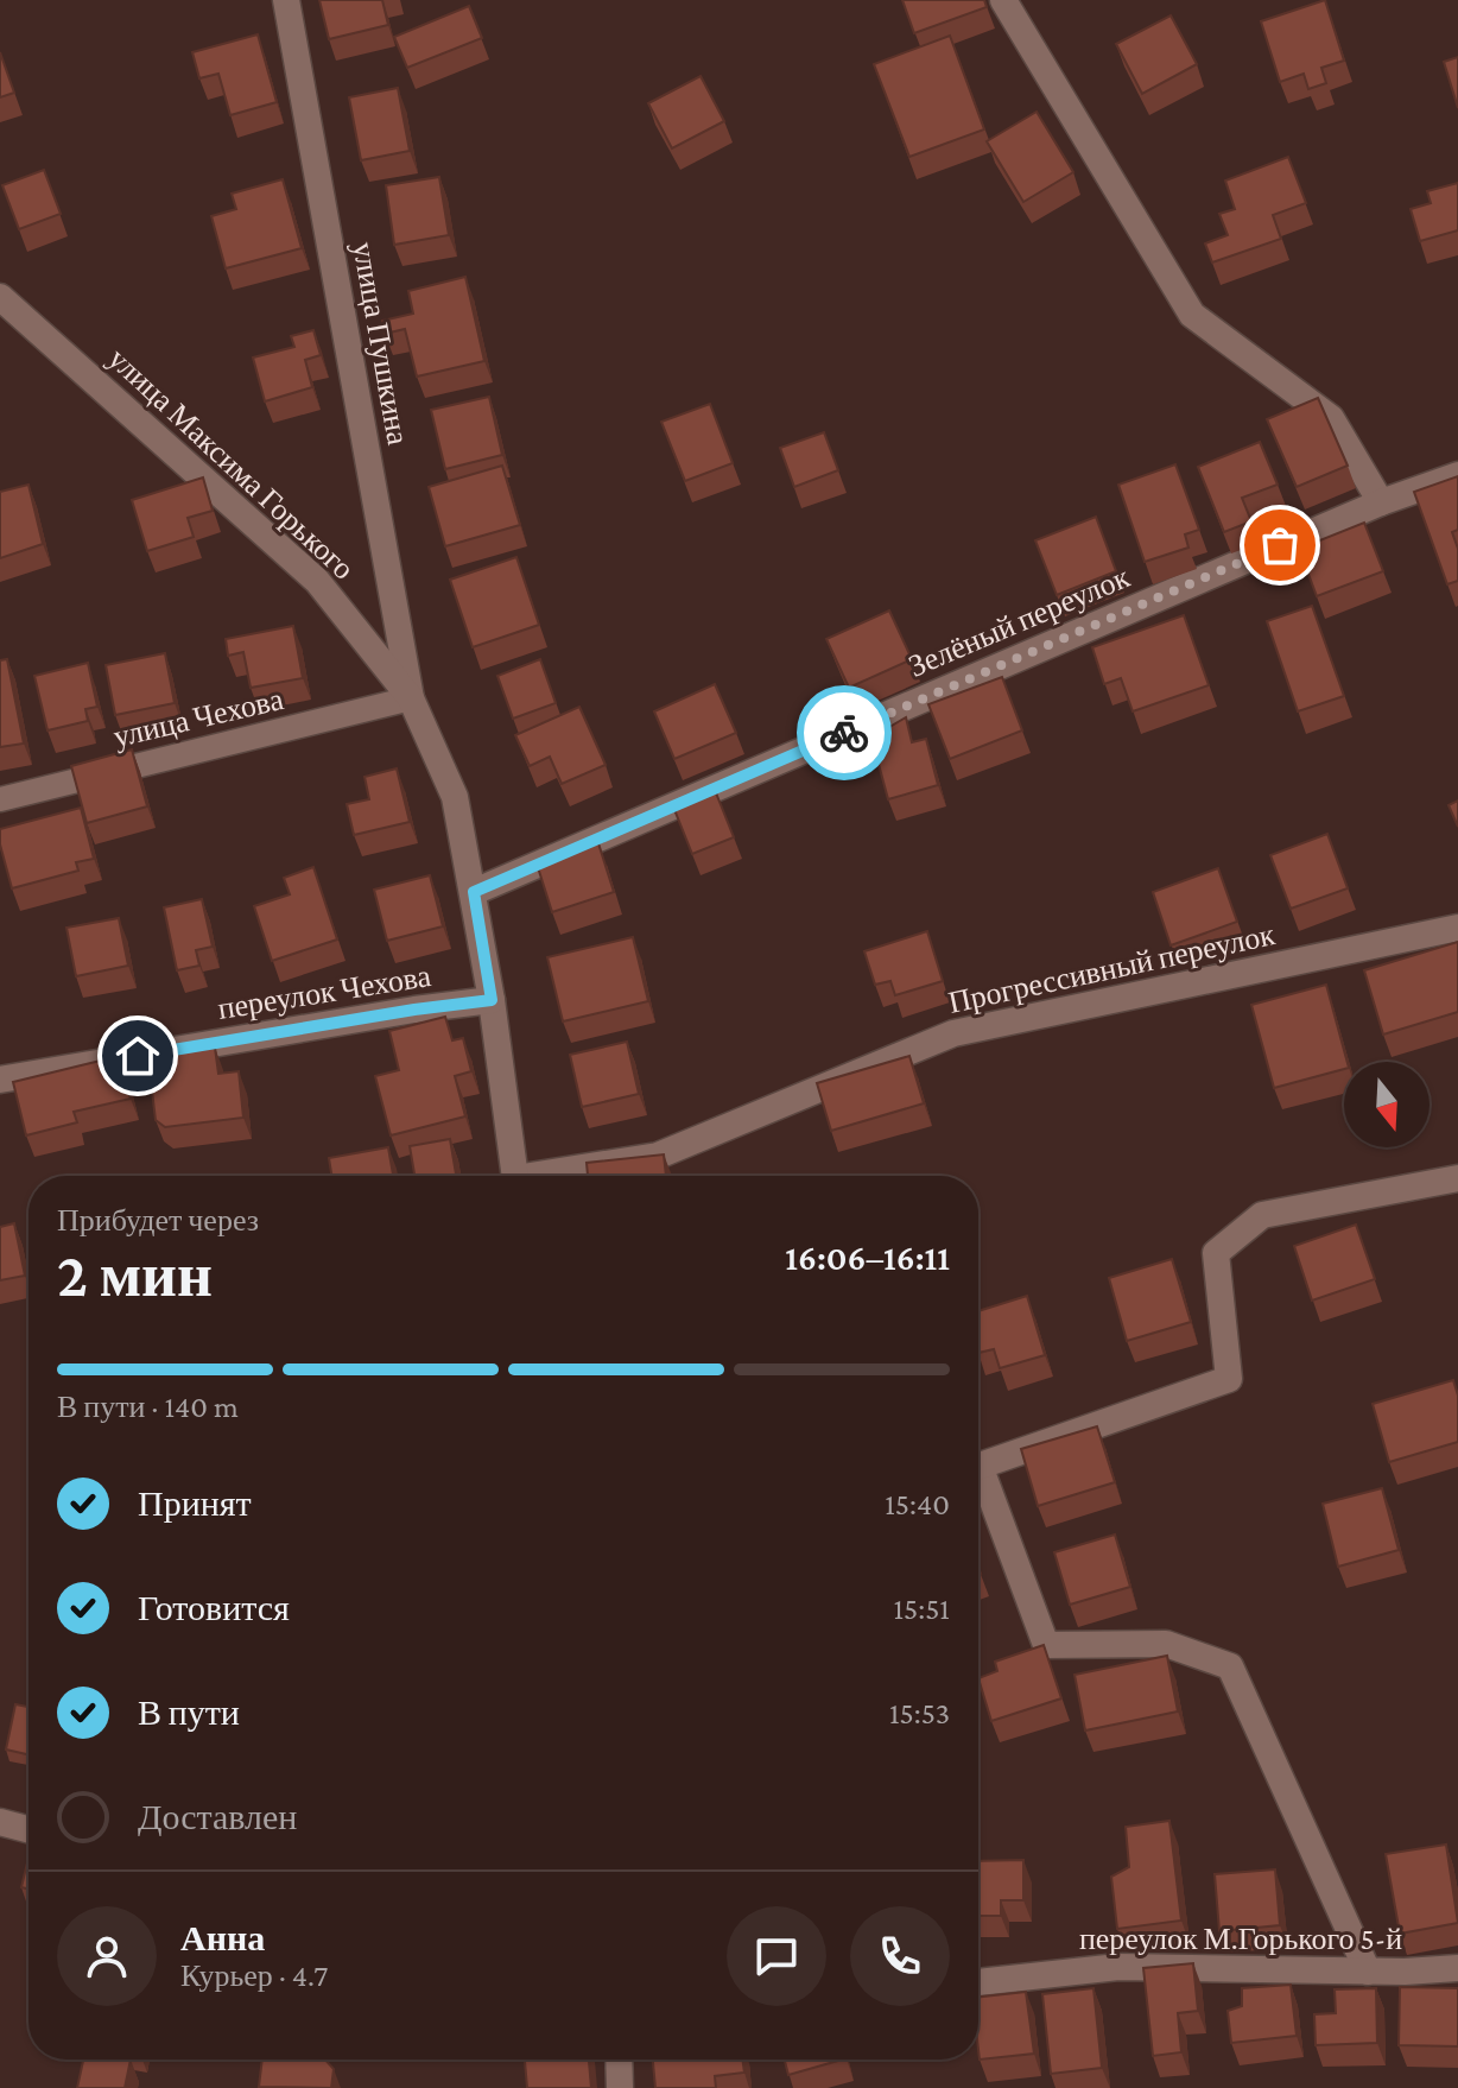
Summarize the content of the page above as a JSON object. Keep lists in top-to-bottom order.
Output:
{
  "streets": {
    "street": [
      "улица Пушкина",
      "улица Максима Горького",
      "Зелёный переулок",
      "Прогрессивный переулок",
      "переулок Чехова",
      "переулок М.Горького 5-й"
    ],
    "lane": ["улица Чехова"]
  },
  "crossings": [
    ["улица Пушкина", "улица Максима Горького"],
    ["улица Пушкина", "улица Чехова"],
    ["улица Максима Горького", "Зелёный переулок"],
    ["улица Максима Горького", "улица Чехова"],
    ["улица Максима Горького", "переулок Чехова"]
  ],
  "north": "bottom",
  "page": {
    "heading": ["2 мин", "Прибудет через", "16:06–16:11"],
    "panel": ["Анна", "Курьер · 4.7"],
    "bar": "В пути · 140 m",
    "list": [
      ["Принят", "15:40"],
      ["Готовится", "15:51"],
      ["В пути", "15:53"],
      "Доставлен"
    ]
  }
}
